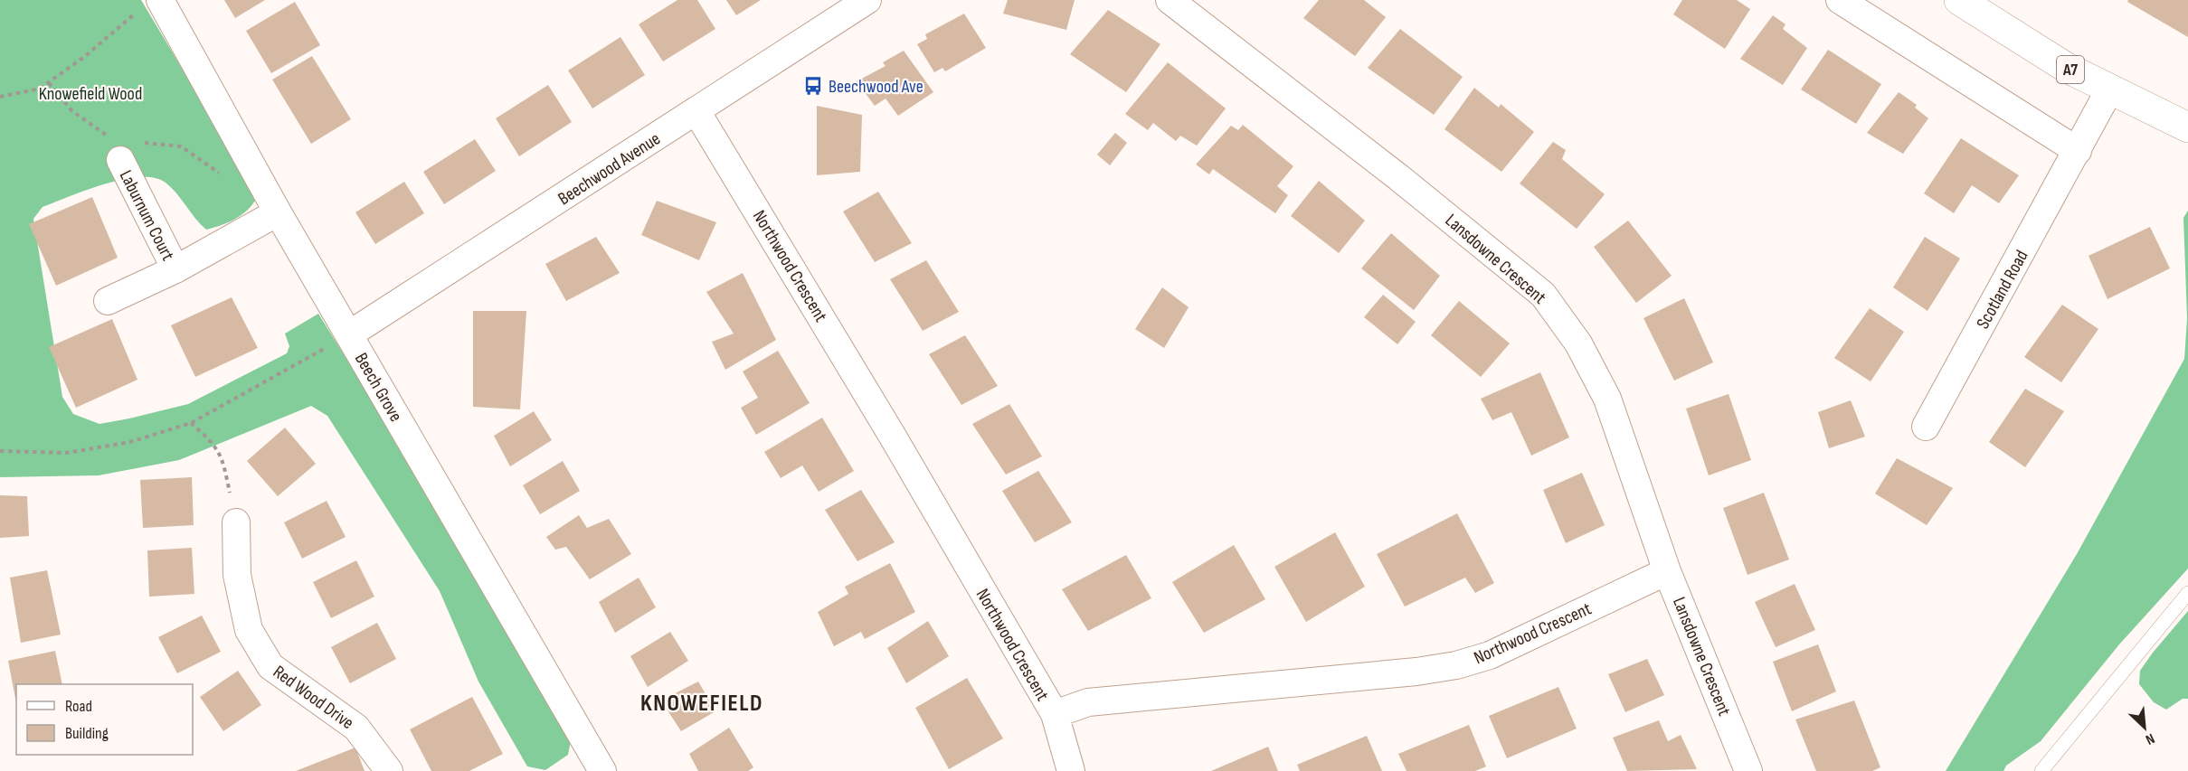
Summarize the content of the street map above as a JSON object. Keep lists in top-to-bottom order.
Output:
{
  "streets": {
    "main road": ["A7"],
    "street": [
      "Beechwood Avenue",
      "Laburnum Court",
      "Lansdowne Crescent",
      "Northwood Crescent",
      "Scotland Road",
      "Beech Grove",
      "Red Wood Drive"
    ]
  },
  "crossings": [
    ["A7", "Scotland Road"],
    ["Beechwood Avenue", "Northwood Crescent"],
    ["Beechwood Avenue", "Beech Grove"],
    ["Laburnum Court", "Beech Grove"],
    ["Lansdowne Crescent", "Northwood Crescent"]
  ],
  "districts": ["KNOWEFIELD"],
  "parks": ["Knowefield Wood"],
  "places": {
    "bus stop": ["Beechwood Ave"]
  },
  "legend": ["Road", "Building"],
  "north": "bottom right"
}
